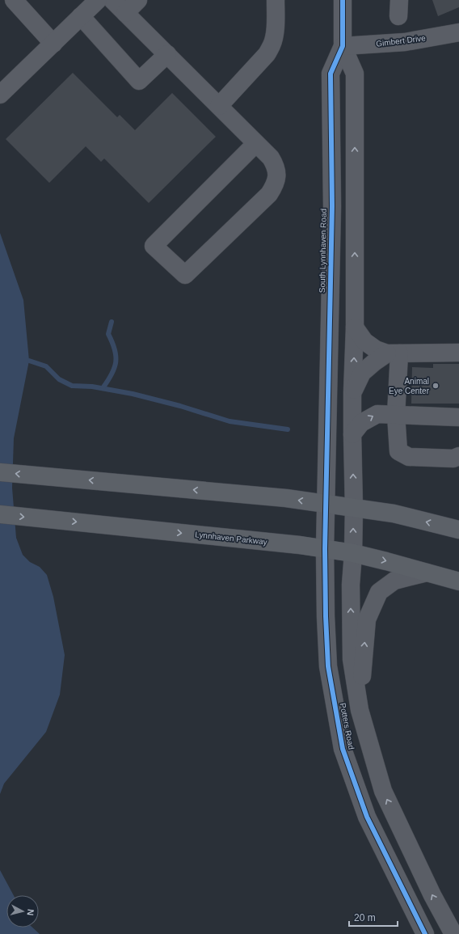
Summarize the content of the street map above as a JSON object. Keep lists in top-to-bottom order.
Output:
{
  "streets": {
    "main road": ["Lynnhaven Parkway"],
    "street": ["Gimbert Drive", "South Lynnhaven Road", "Potters Road"]
  },
  "crossings": [
    ["Gimbert Drive", "South Lynnhaven Road"],
    ["South Lynnhaven Road", "Lynnhaven Parkway"],
    ["South Lynnhaven Road", "Potters Road"],
    ["Lynnhaven Parkway", "Potters Road"]
  ],
  "places": ["Animal Eye Center"],
  "scale_bar": "20 m",
  "north": "right"
}
